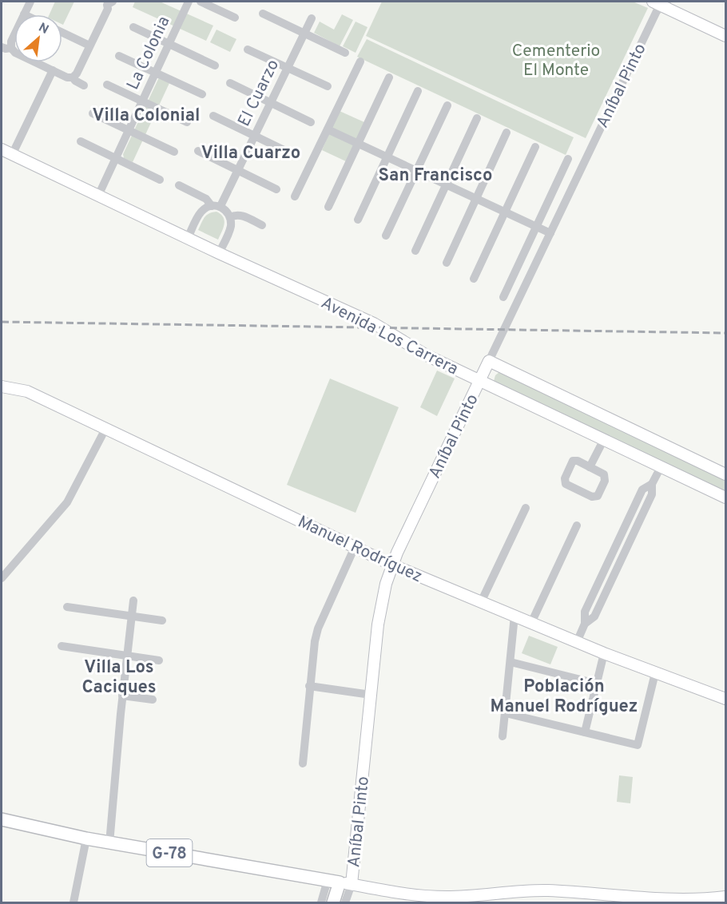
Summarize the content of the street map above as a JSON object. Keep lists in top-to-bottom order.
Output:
{
  "streets": {
    "main road": ["G-78"],
    "street": [
      "La Colonia",
      "Aníbal Pinto",
      "El Cuarzo",
      "Avenida Los Carrera",
      "Manuel Rodríguez"
    ]
  },
  "crossings": [
    ["La Colonia", "Avenida Los Carrera"],
    ["Aníbal Pinto", "Avenida Los Carrera"],
    ["Aníbal Pinto", "Manuel Rodríguez"],
    ["El Cuarzo", "Avenida Los Carrera"]
  ],
  "districts": [
    "Villa Colonial",
    "Villa Cuarzo",
    "San Francisco",
    "Villa Los Caciques",
    "Población Manuel Rodríguez"
  ],
  "parks": ["Cementerio El Monte"],
  "north": "top right"
}
